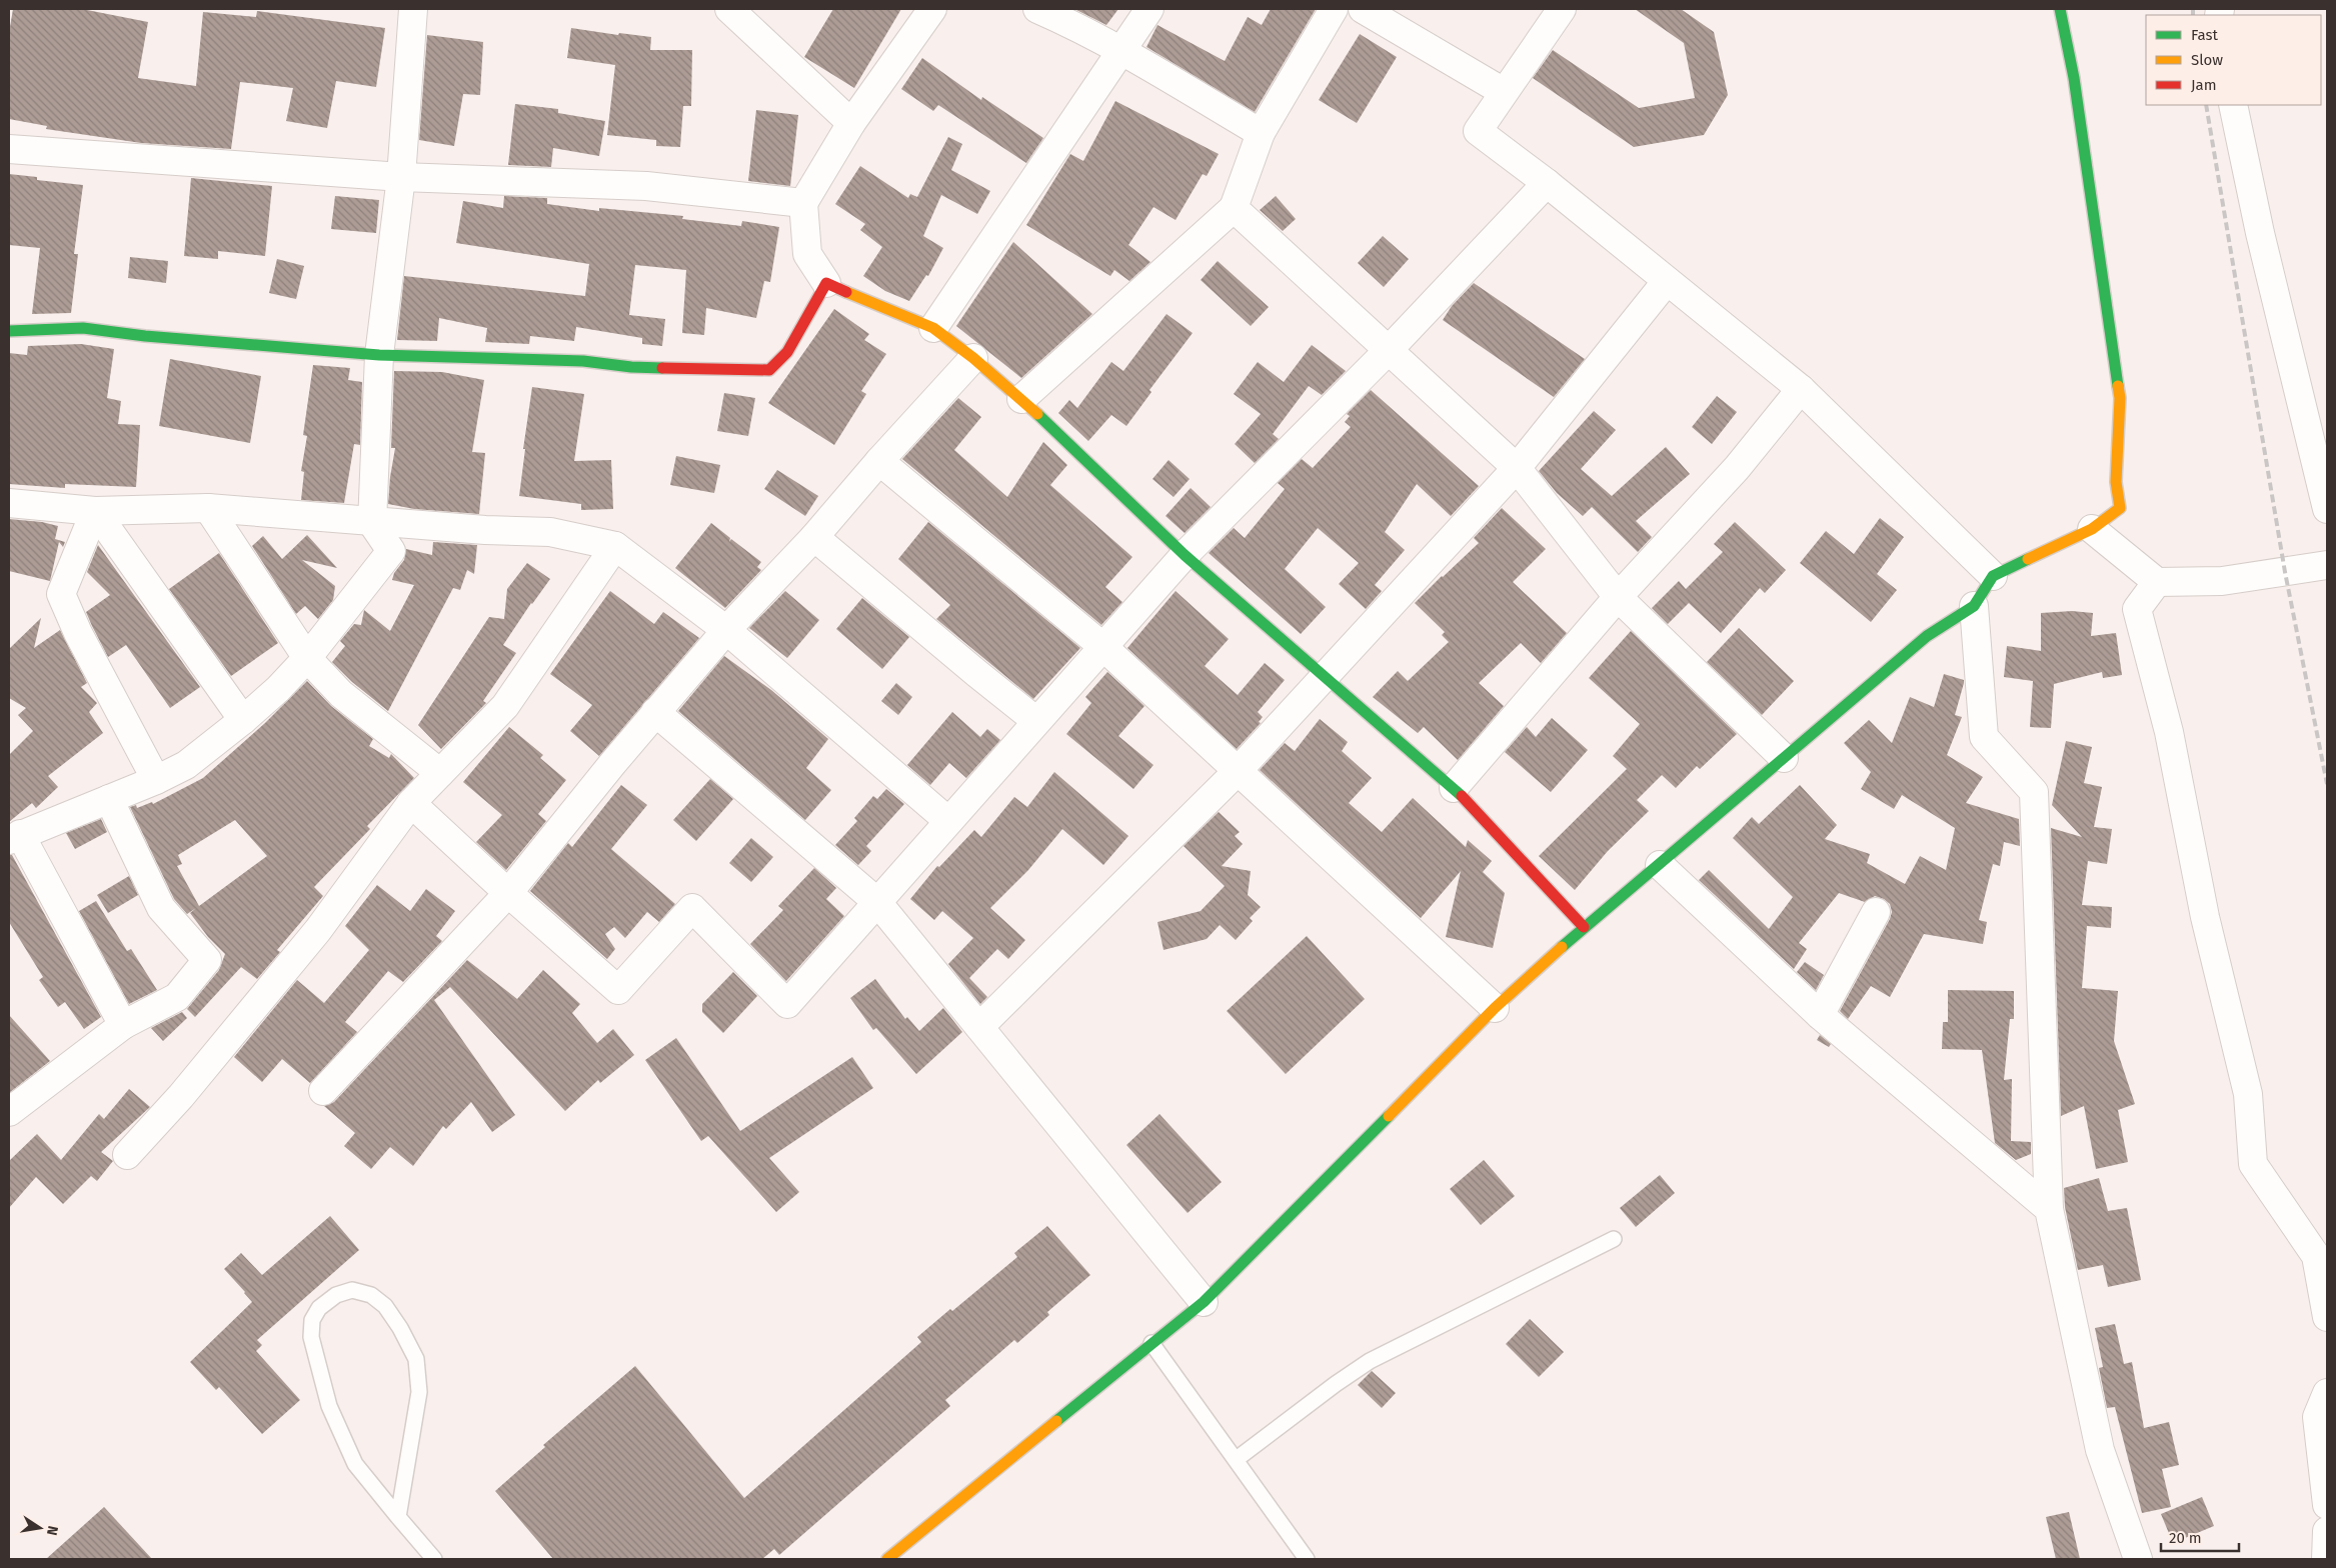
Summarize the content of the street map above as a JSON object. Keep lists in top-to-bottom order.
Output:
{
  "legend": ["Fast", "Slow", "Jam"],
  "scale_bar": "20 m",
  "north": "right"
}
